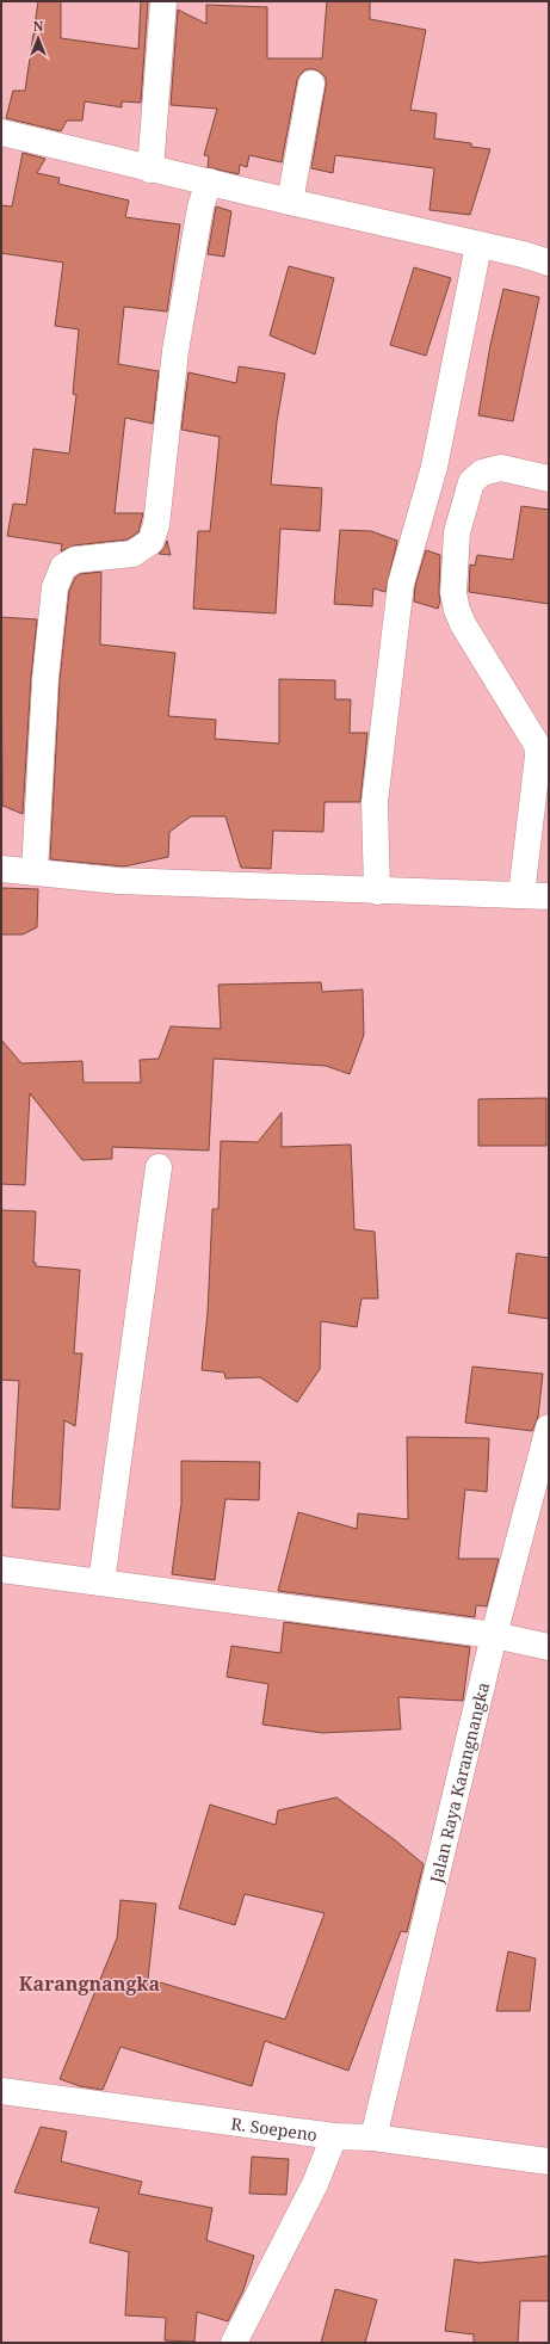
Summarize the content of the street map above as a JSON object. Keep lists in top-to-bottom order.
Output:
{
  "streets": {
    "street": ["Jalan Raya Karangnangka", "R. Soepeno"]
  },
  "crossings": [
    ["Jalan Raya Karangnangka", "R. Soepeno"]
  ],
  "districts": ["Karangnangka"],
  "north": "top"
}
